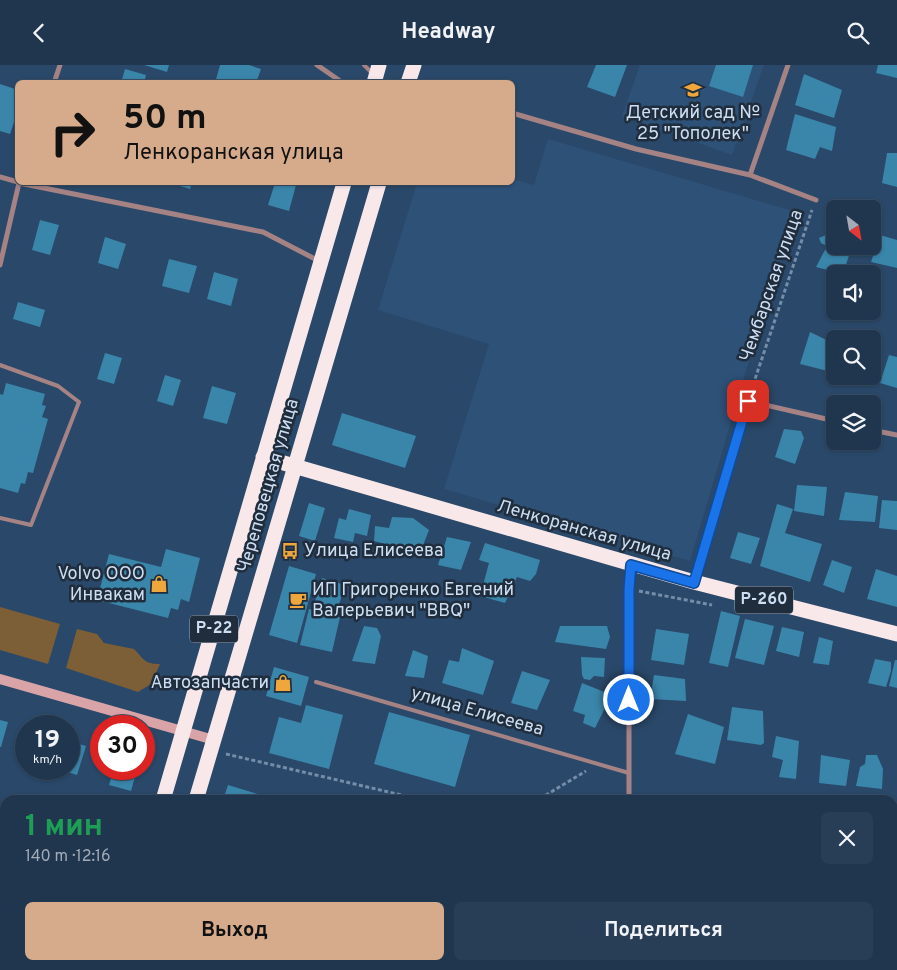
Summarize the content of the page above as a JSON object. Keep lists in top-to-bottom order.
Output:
{
  "streets": {
    "highway": [
      "Череповецкая улица",
      "Ленкоранская улица",
      "Р-260",
      "Р-22"
    ],
    "lane": ["улица Елисеева"],
    "path": ["Чембарская улица"]
  },
  "crossings": [
    ["Череповецкая улица", "Ленкоранская улица"]
  ],
  "places": {
    "school or university": ["Детский сад № 25 \"Тополек\""],
    "bus stop": ["Улица Елисеева"],
    "shop": ["Volvo ООО Инвакам", "Автозапчасти"],
    "cafe": ["ИП Григоренко Евгений Валерьевич \"BBQ\""]
  },
  "north": "bottom right",
  "page": {
    "header": "Headway",
    "turn": ["50 m", "Ленкоранская улица"],
    "speed": "19 km/h",
    "limit": "30",
    "heading": ["1 мин", "140 m · 12:16"],
    "buttons": ["Выход", "Поделиться"]
  }
}
